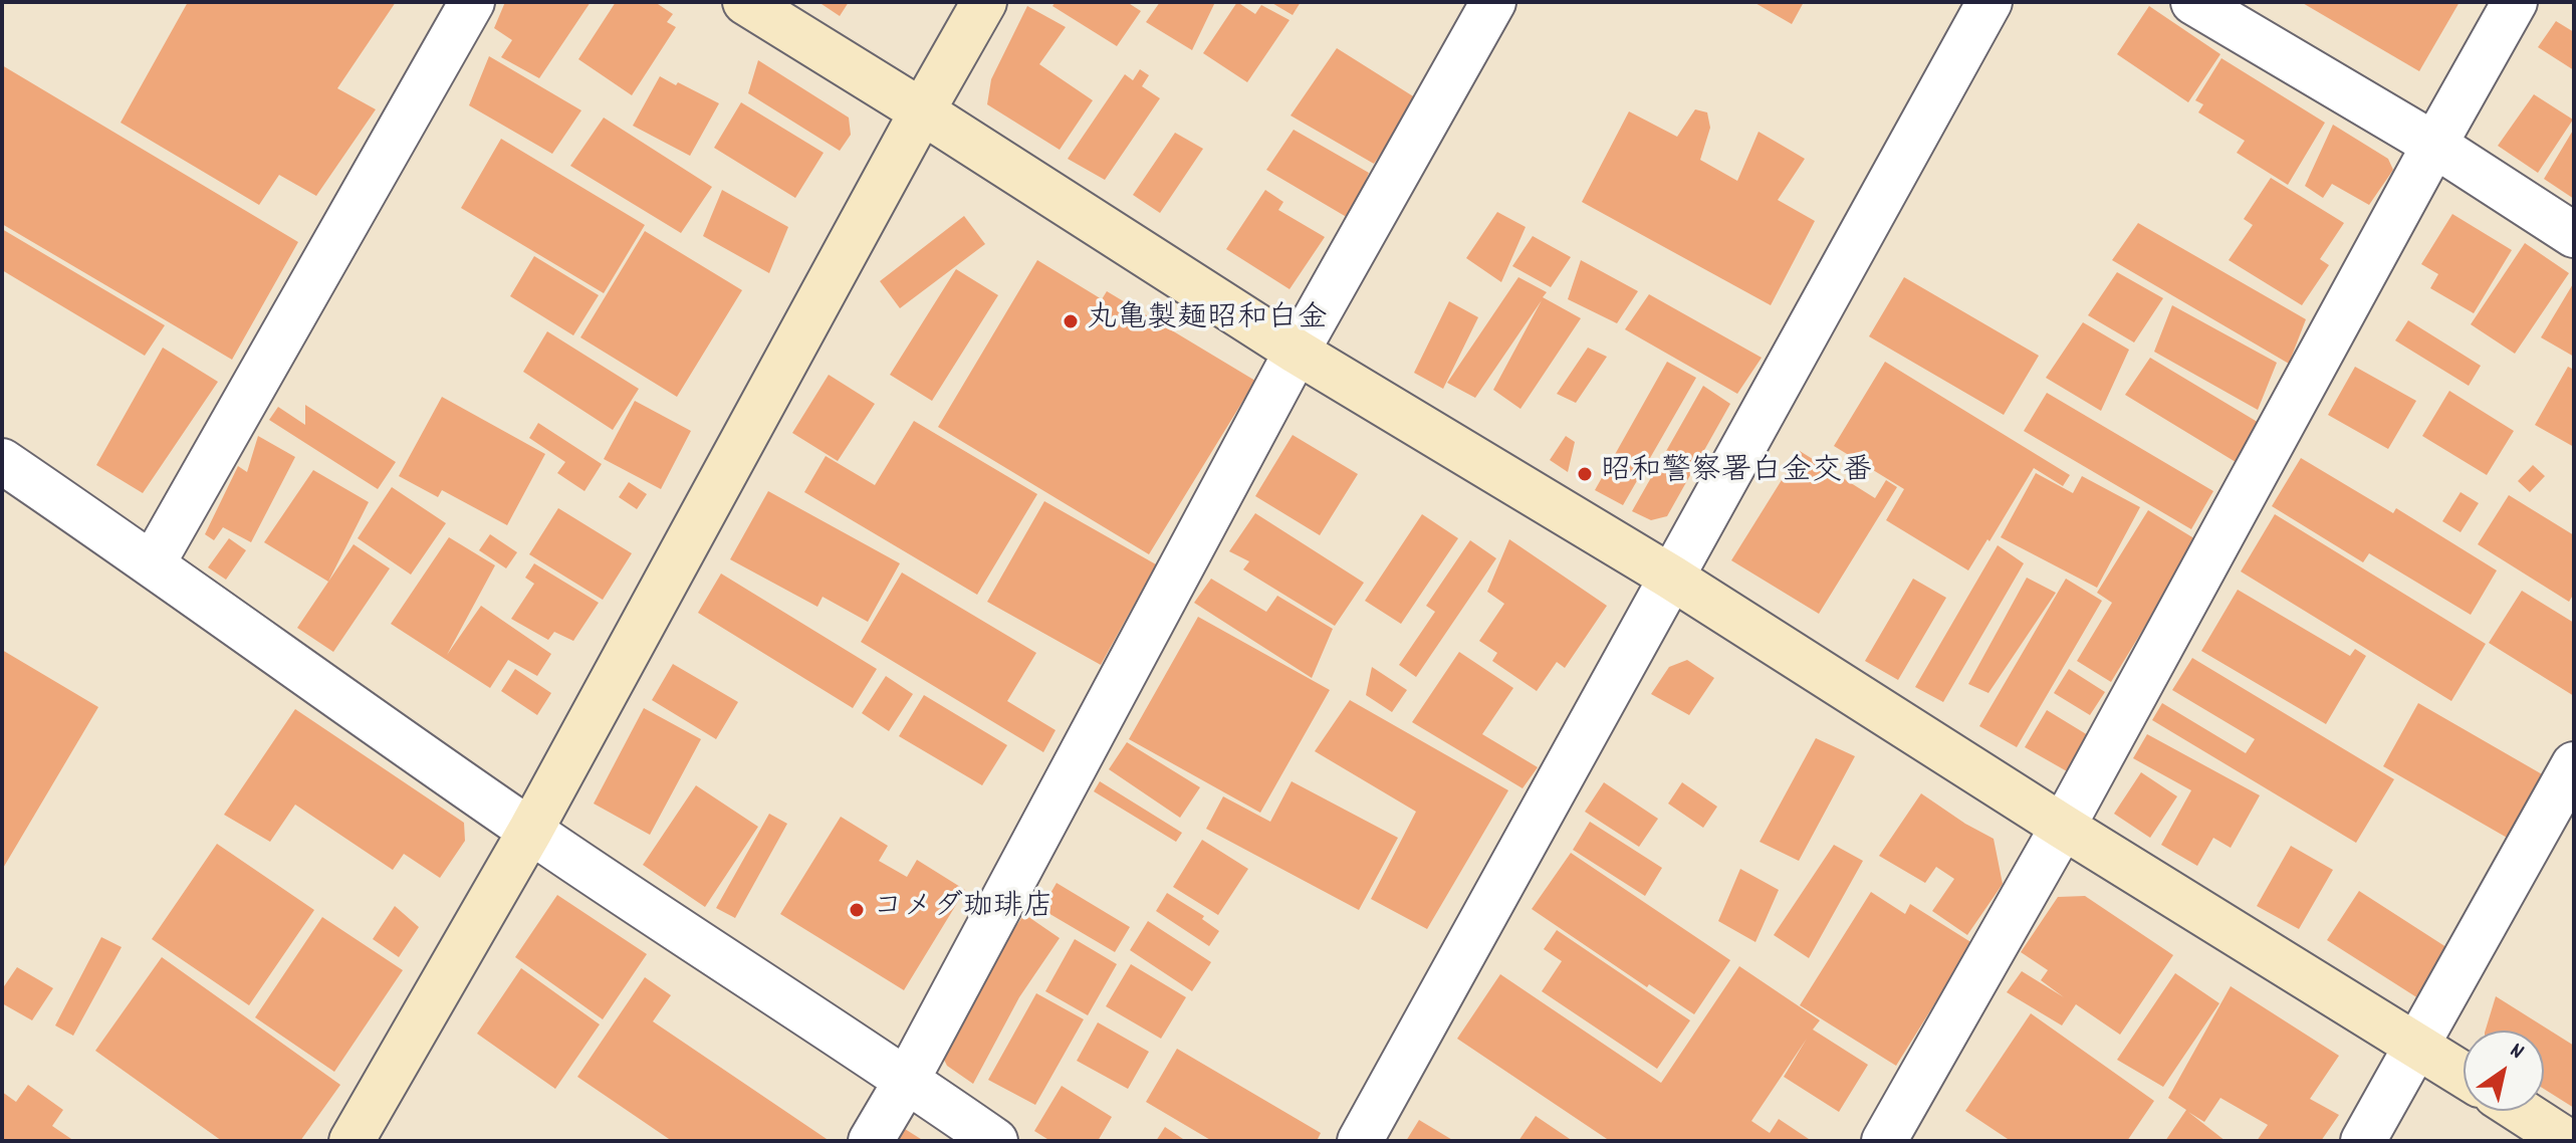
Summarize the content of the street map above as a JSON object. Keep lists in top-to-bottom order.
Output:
{
  "places": ["丸亀製麺昭和白金", "昭和警察署白金交番", "コメダ珈琲店"],
  "north": "top right"
}
